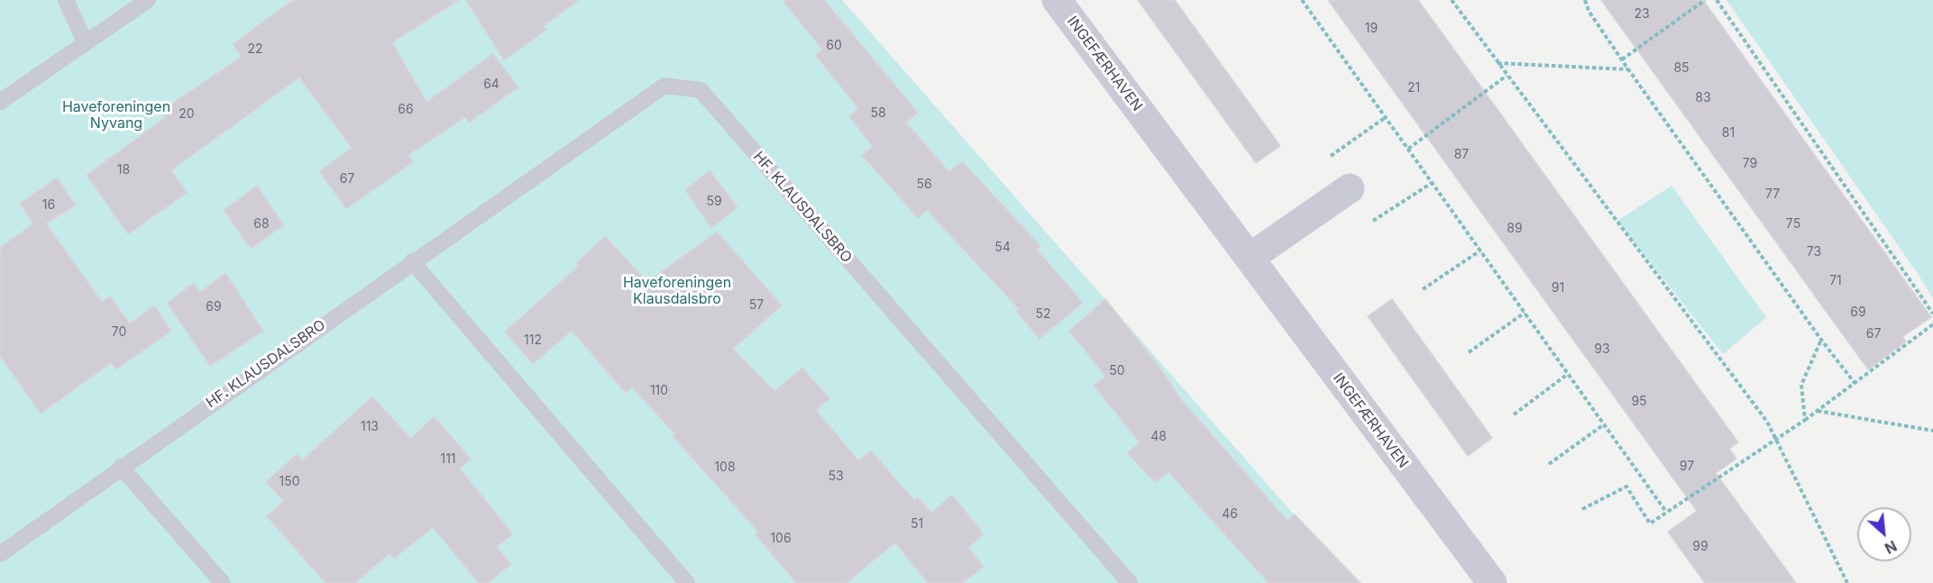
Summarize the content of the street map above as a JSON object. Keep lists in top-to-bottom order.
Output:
{
  "streets": {
    "street": ["INGEFÆRHAVEN"],
    "lane": ["HF. KLAUSDALSBRO"]
  },
  "parks": ["Haveforeningen Nyvang", "Haveforeningen Klausdalsbro"],
  "house_numbers": [
    "23",
    "19",
    "60",
    "22",
    "85",
    "64",
    "21",
    "83",
    "66",
    "58",
    "20",
    "81",
    "87",
    "79",
    "18",
    "67",
    "56",
    "77",
    "59",
    "16",
    "68",
    "75",
    "89",
    "54",
    "73",
    "71",
    "91",
    "57",
    "69",
    "69",
    "52",
    "70",
    "67",
    "112",
    "93",
    "50",
    "110",
    "95",
    "113",
    "48",
    "111",
    "97",
    "108",
    "53",
    "150",
    "46",
    "51",
    "106",
    "99"
  ],
  "north": "bottom right"
}
